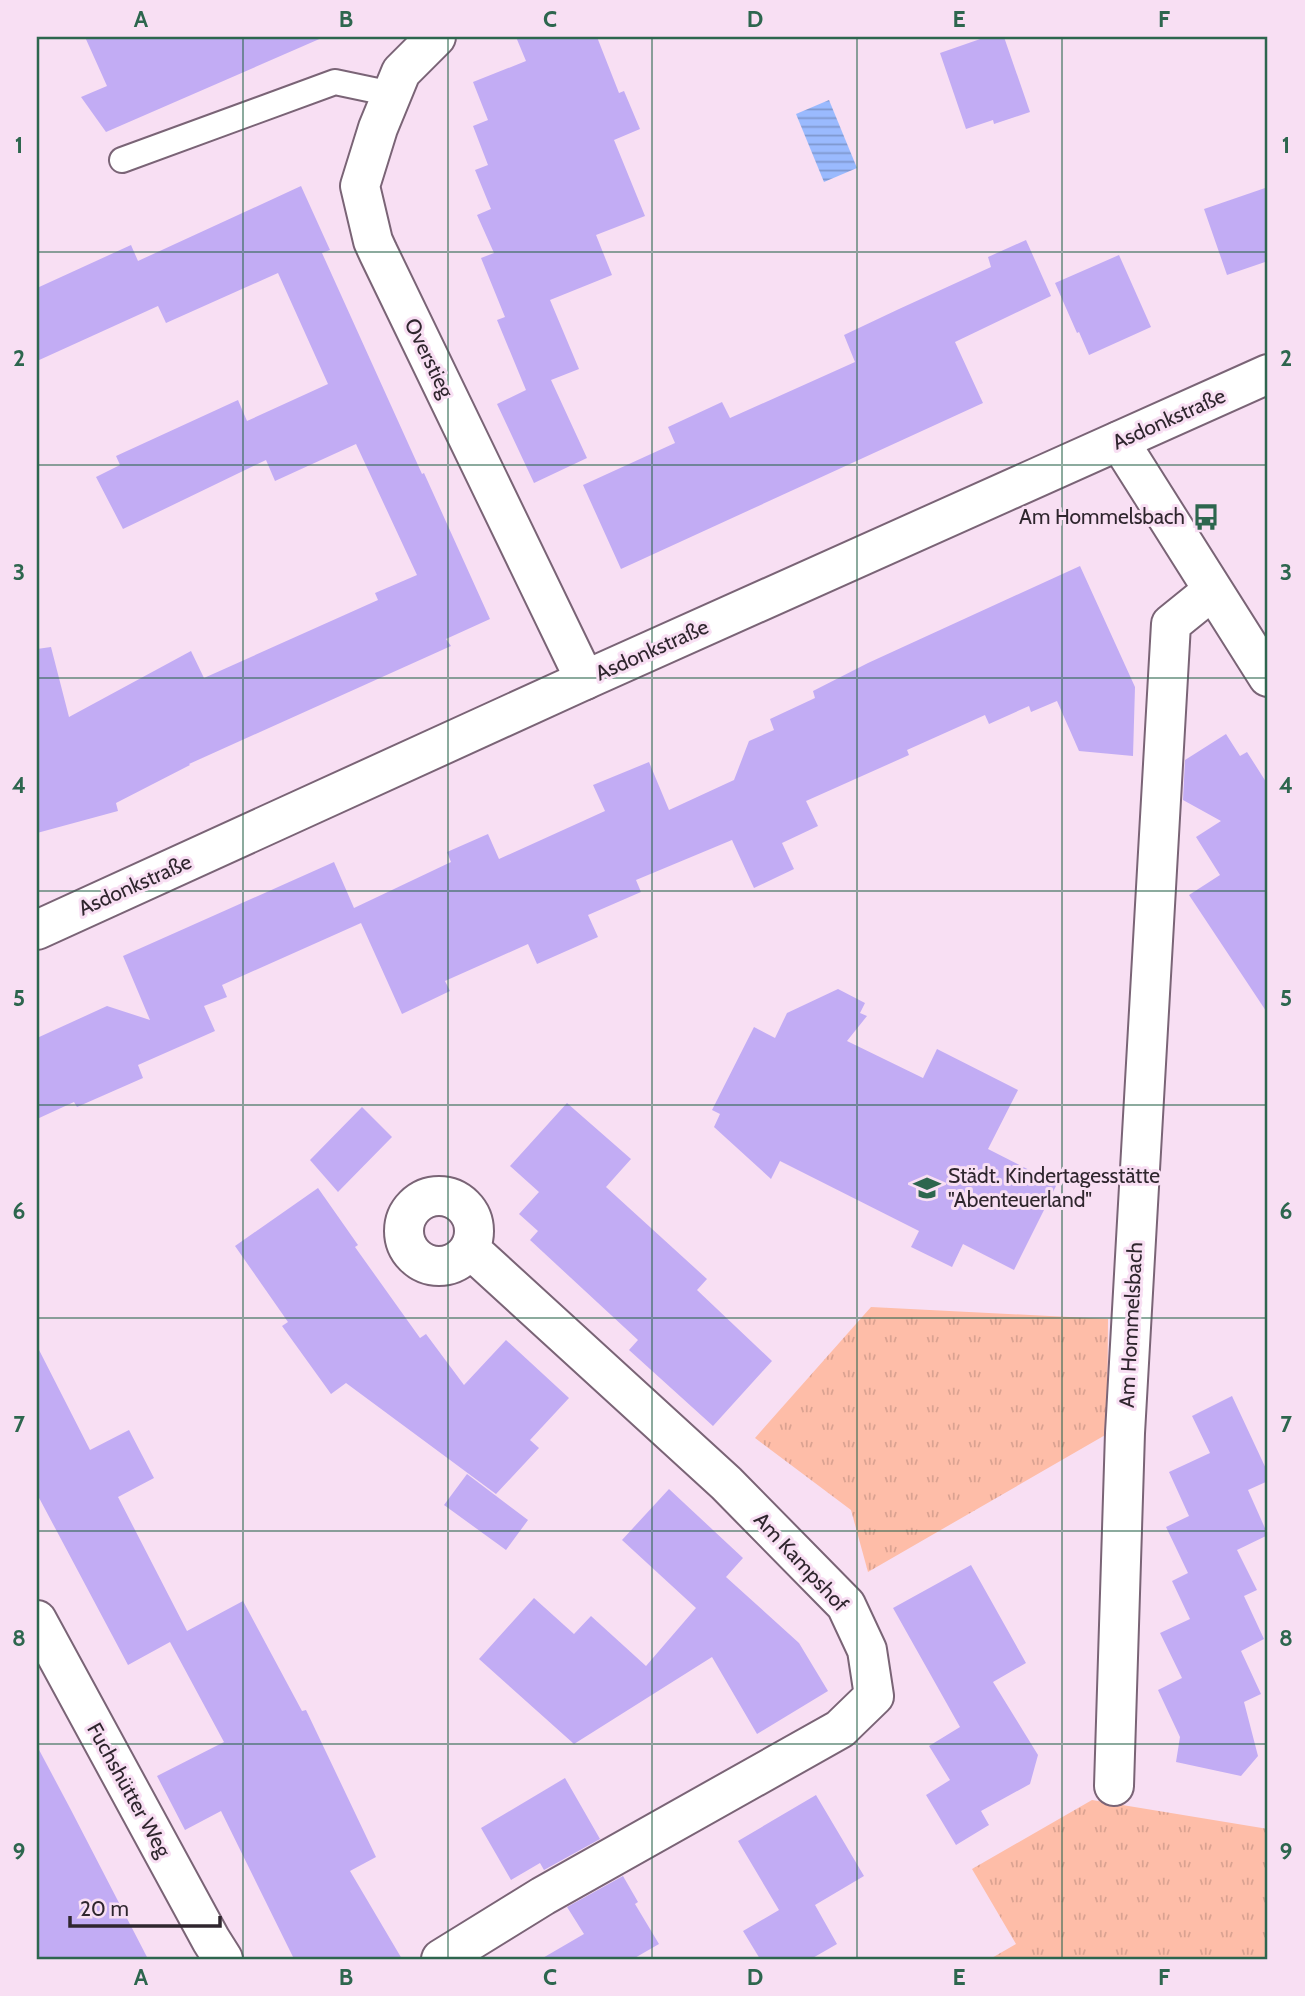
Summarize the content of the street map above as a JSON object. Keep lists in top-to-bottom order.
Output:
{
  "streets": {
    "street": [
      "Overstieg",
      "Asdonkstraße",
      "Am Hommelsbach",
      "Am Kampshof",
      "Fuchshütter Weg"
    ]
  },
  "crossings": [
    ["Overstieg", "Asdonkstraße"]
  ],
  "places": {
    "bus stop": ["Am Hommelsbach"],
    "school or university": ["Städt. Kindertagesstätte \"Abenteuerland\""]
  },
  "scale_bar": "20 m",
  "grid": {
    "columns": [
      "A",
      "B",
      "C",
      "D",
      "E",
      "F"
    ],
    "rows": [
      "1",
      "2",
      "3",
      "4",
      "5",
      "6",
      "7",
      "8",
      "9"
    ]
  }
}
